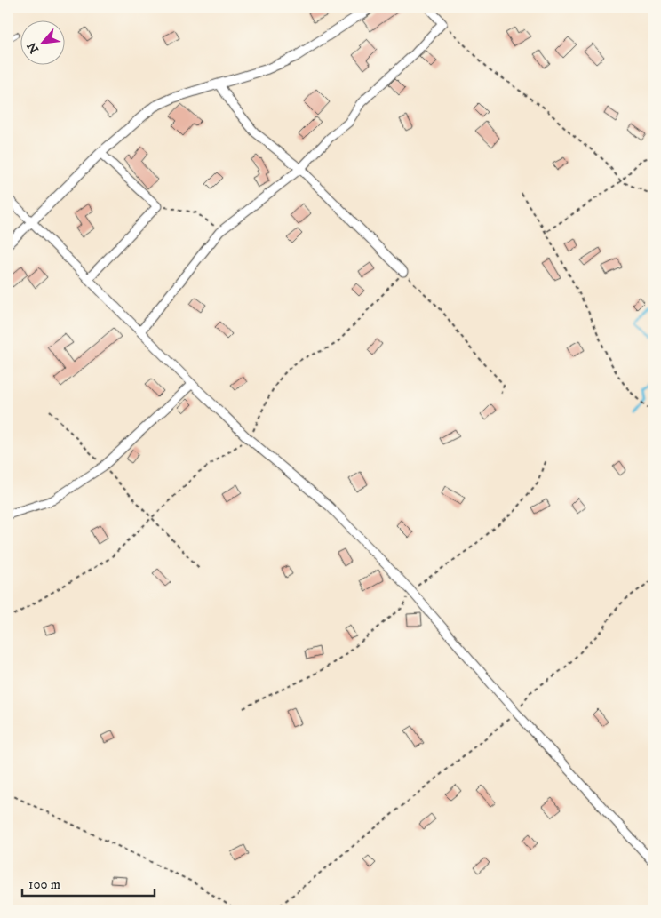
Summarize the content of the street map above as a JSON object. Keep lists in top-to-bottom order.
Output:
{
  "scale_bar": "100 m",
  "north": "bottom left"
}
